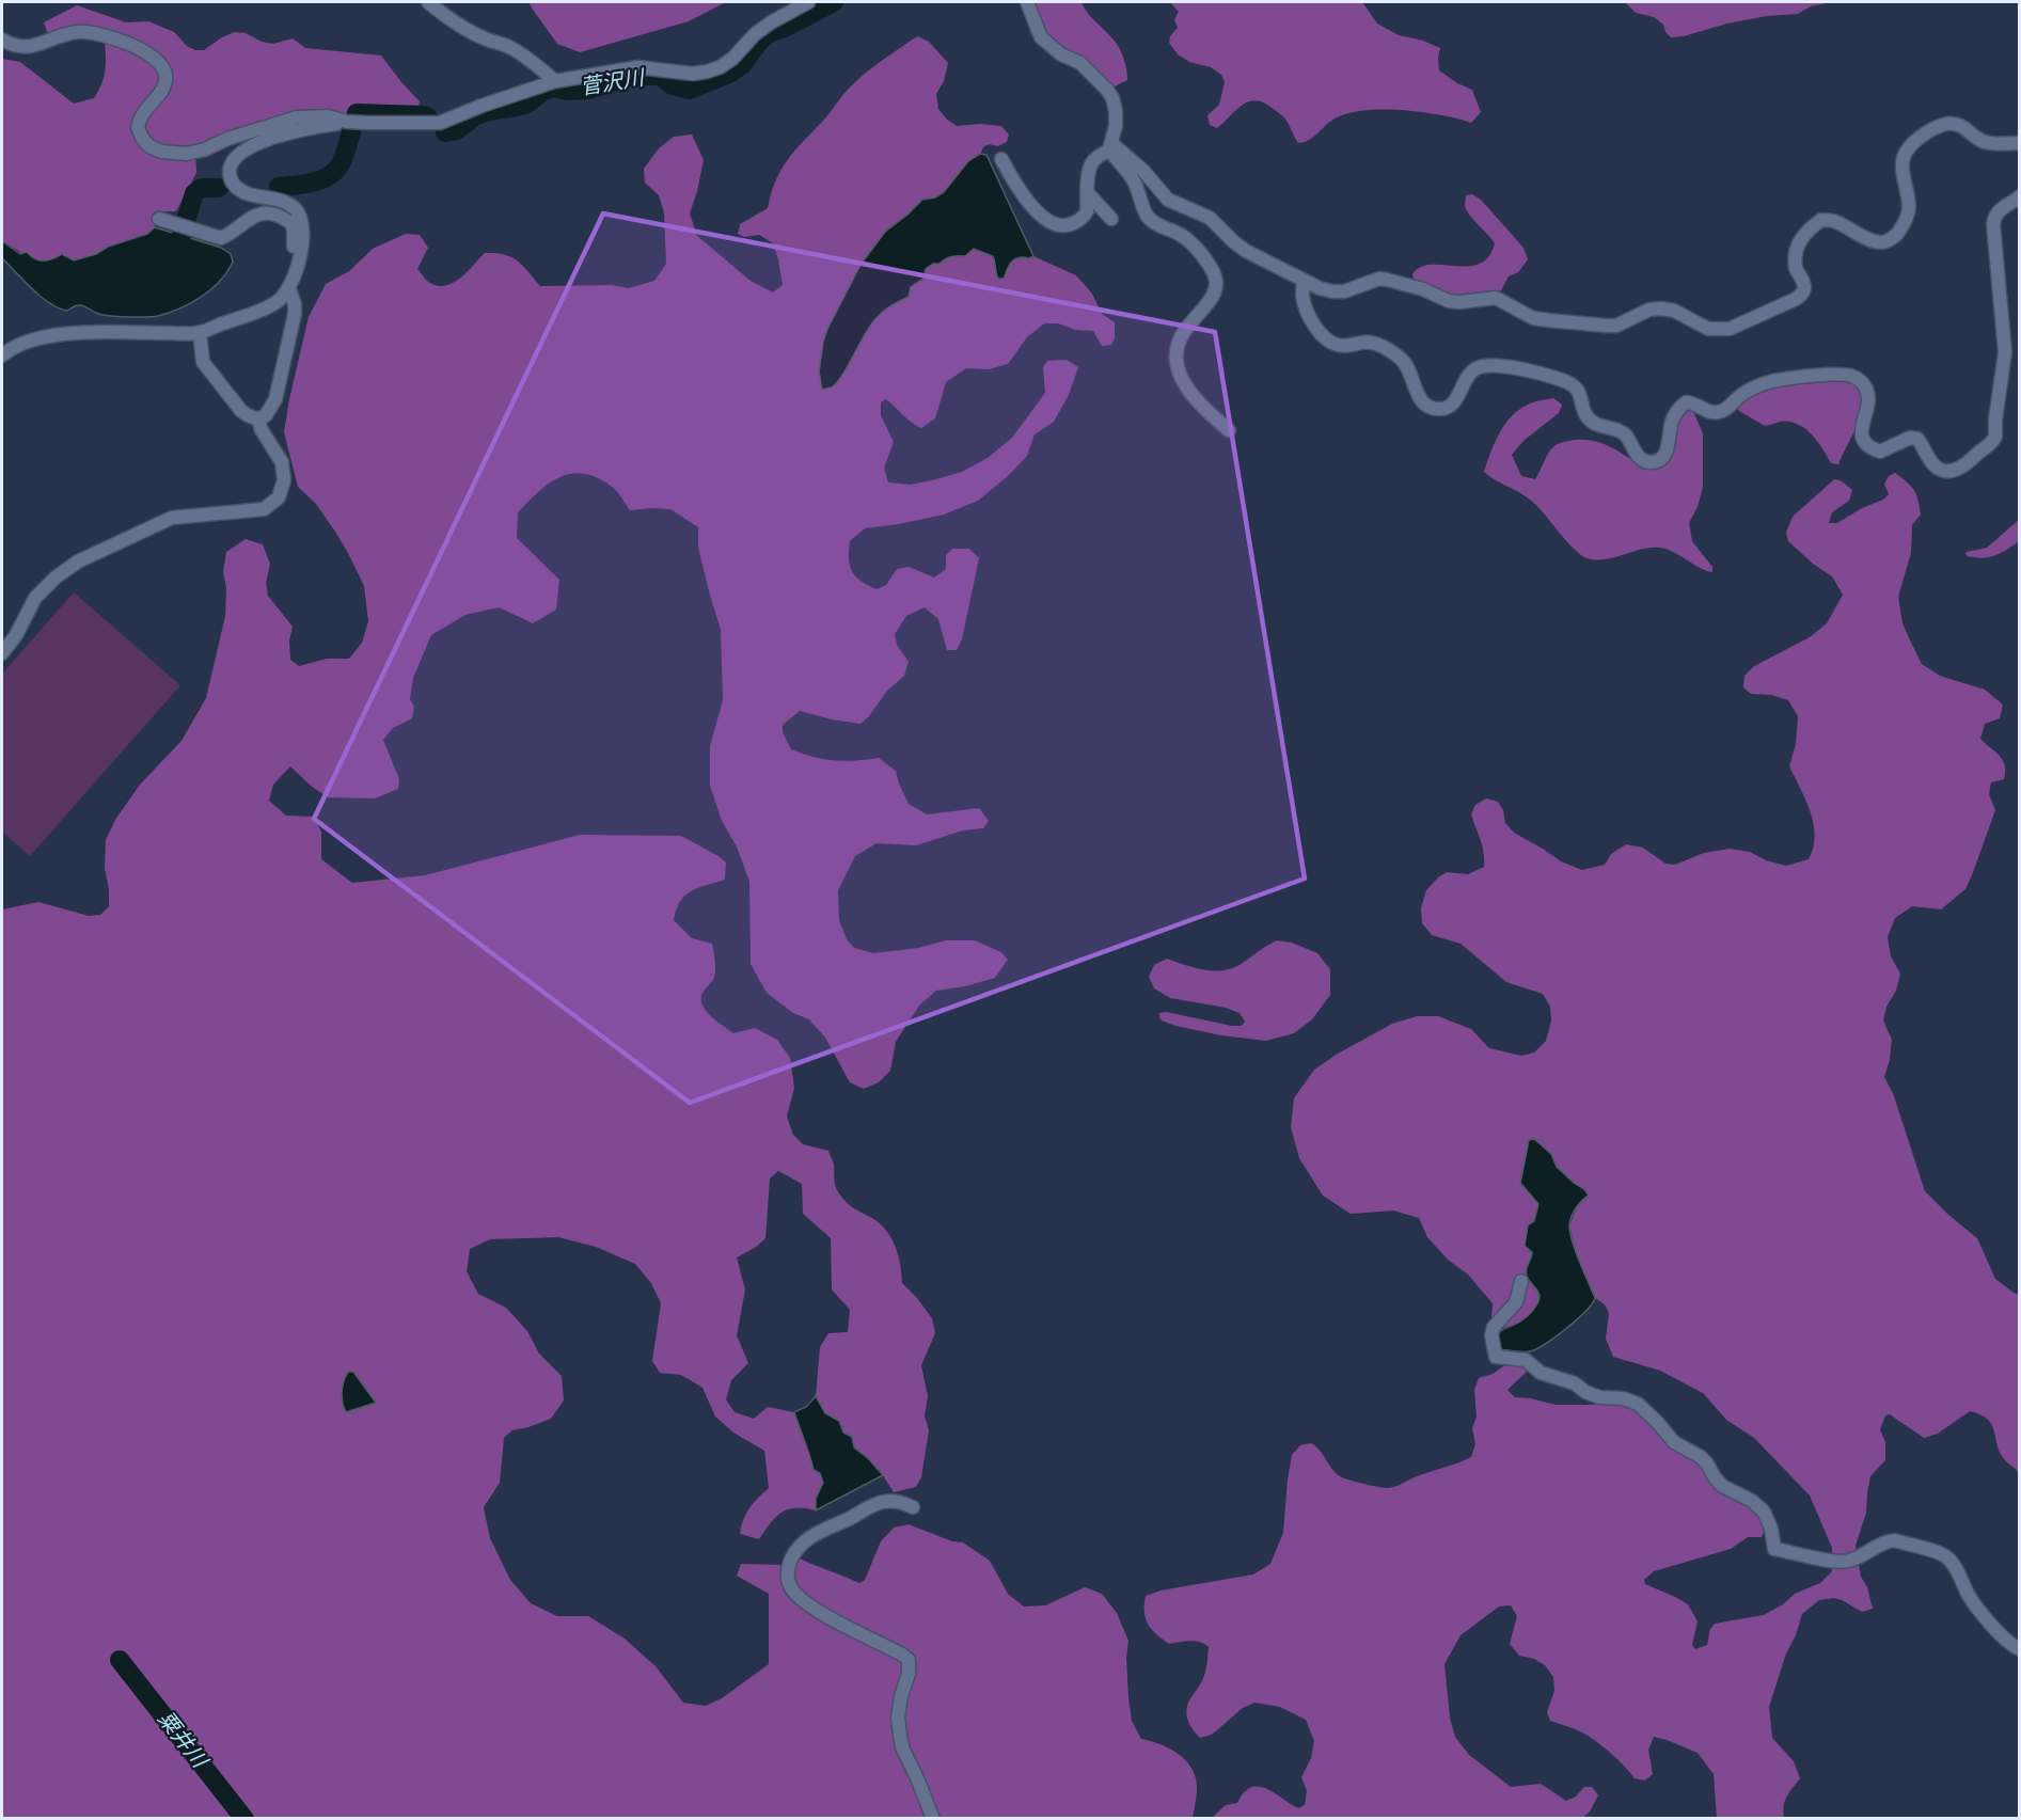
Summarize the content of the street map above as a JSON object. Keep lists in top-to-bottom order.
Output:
{
  "water": ["菅沢川", "粟井川"]
}
